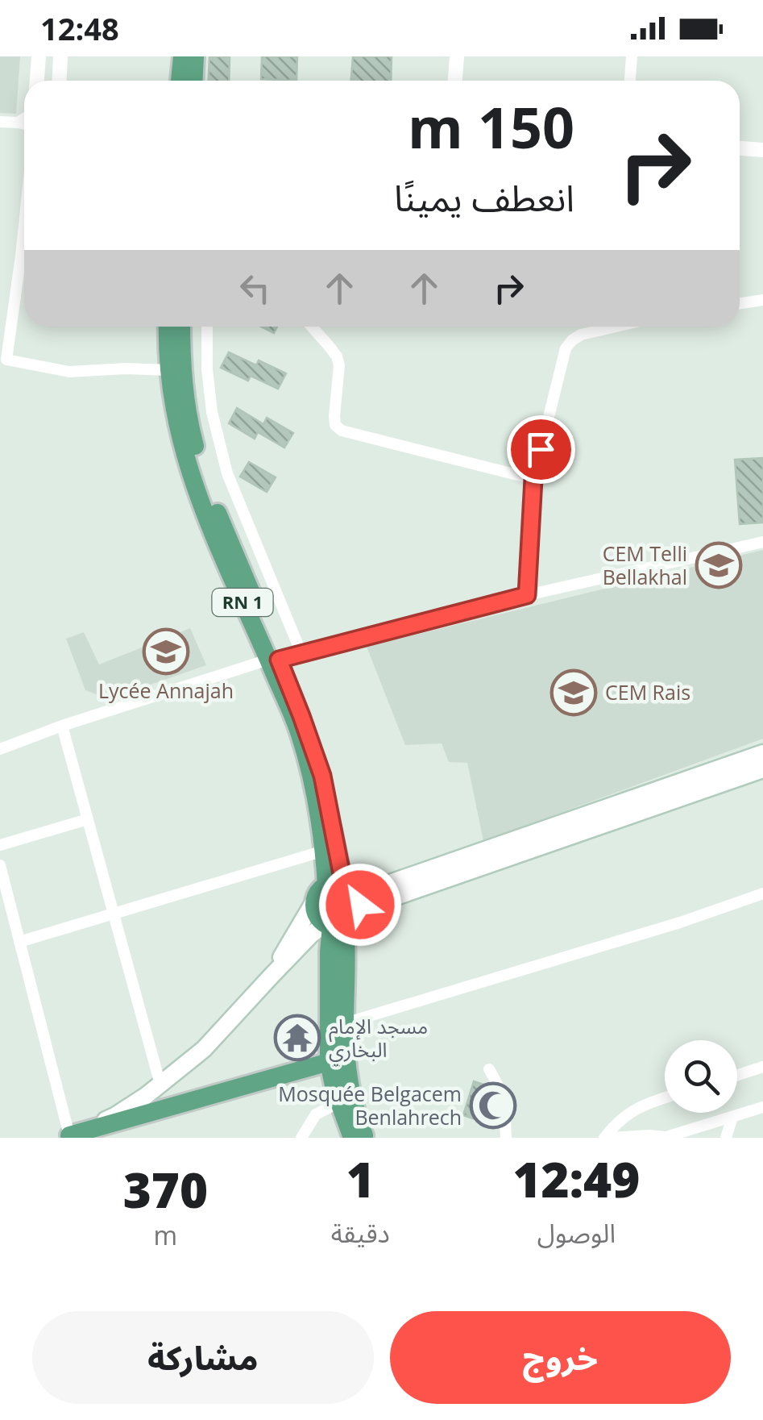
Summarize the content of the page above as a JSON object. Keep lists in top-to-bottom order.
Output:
{
  "streets": {
    "main road": ["RN 1"]
  },
  "places": {
    "school or university": ["CEM Telli Bellakhal", "Lycée Annajah", "CEM Rais"],
    "temple": ["مسجد الإمام البخاري"],
    "mosque": ["Mosquée Belgacem Benlahrech"]
  },
  "page": {
    "status": "12:48",
    "turn": ["150 m", "انعطف يمينًا"],
    "eta": [
      "12:49",
      "الوصول",
      "1",
      "دقيقة",
      "370",
      "m"
    ],
    "buttons": ["خروج", "مشاركة"]
  }
}
